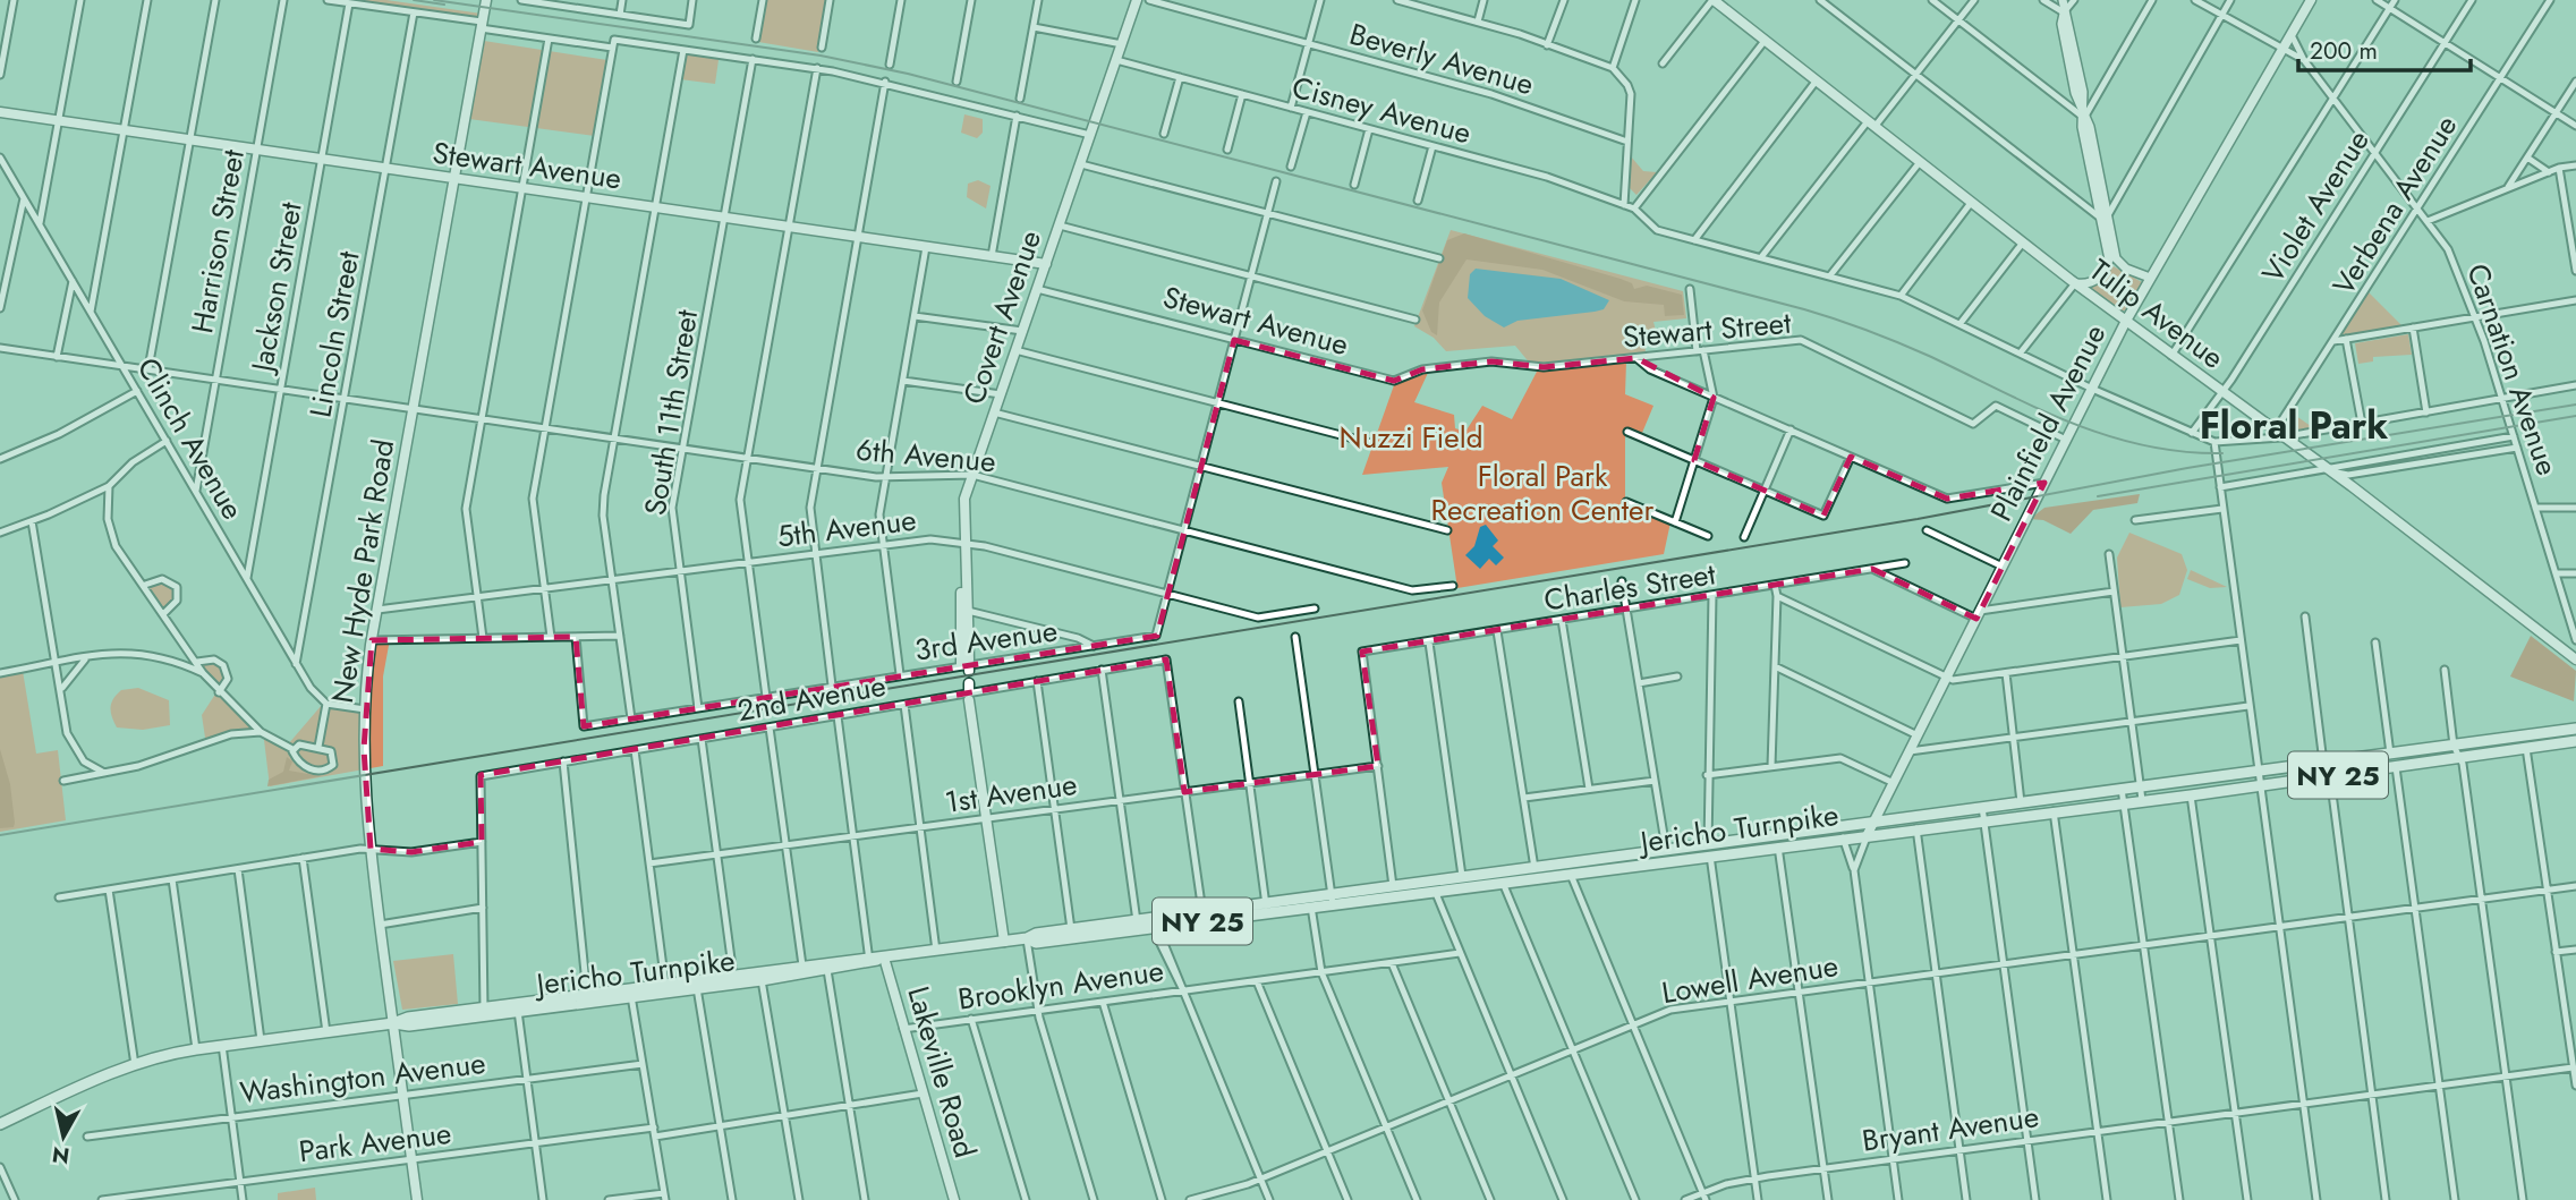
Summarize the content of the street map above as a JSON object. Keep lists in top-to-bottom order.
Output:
{
  "streets": {
    "main road": [
      "Stewart Avenue",
      "Tulip Avenue",
      "Covert Avenue",
      "Plainfield Avenue",
      "New Hyde Park Road",
      "NY 25",
      "Jericho Turnpike",
      "Lakeville Road"
    ],
    "street": [
      "Beverly Avenue",
      "Cisney Avenue",
      "Verbena Avenue",
      "Violet Avenue",
      "Harrison Street",
      "Jackson Street",
      "Stewart Street",
      "Lincoln Street",
      "Carnation Avenue",
      "South 11th Street",
      "Clinch Avenue",
      "6th Avenue",
      "5th Avenue",
      "Charles Street",
      "3rd Avenue",
      "2nd Avenue",
      "1st Avenue",
      "Lowell Avenue",
      "Brooklyn Avenue",
      "Washington Avenue",
      "Bryant Avenue",
      "Park Avenue"
    ]
  },
  "crossings": [
    ["Cisney Avenue", "Violet Avenue"],
    ["Cisney Avenue", "Covert Avenue"],
    ["Cisney Avenue", "Plainfield Avenue"],
    ["Stewart Avenue", "Harrison Street"],
    ["Stewart Avenue", "Jackson Street"],
    ["Stewart Avenue", "Covert Avenue"],
    ["Stewart Avenue", "Stewart Street"],
    ["Stewart Avenue", "Lincoln Street"],
    ["Stewart Avenue", "South 11th Street"],
    ["Stewart Avenue", "New Hyde Park Road"],
    ["Verbena Avenue", "Tulip Avenue"],
    ["Verbena Avenue", "Carnation Avenue"],
    ["Violet Avenue", "Tulip Avenue"],
    ["Violet Avenue", "Carnation Avenue"],
    ["Harrison Street", "Clinch Avenue"],
    ["Harrison Street", "6th Avenue"],
    ["Jackson Street", "Clinch Avenue"],
    ["Jackson Street", "6th Avenue"],
    ["Tulip Avenue", "Plainfield Avenue"],
    ["Covert Avenue", "6th Avenue"],
    ["Covert Avenue", "5th Avenue"],
    ["Covert Avenue", "3rd Avenue"],
    ["Stewart Street", "Plainfield Avenue"],
    ["Lincoln Street", "Clinch Avenue"],
    ["Lincoln Street", "6th Avenue"],
    ["Carnation Avenue", "Plainfield Avenue"],
    ["South 11th Street", "6th Avenue"],
    ["South 11th Street", "5th Avenue"],
    ["South 11th Street", "3rd Avenue"],
    ["Plainfield Avenue", "Jericho Turnpike"],
    ["Clinch Avenue", "6th Avenue"],
    ["6th Avenue", "New Hyde Park Road"],
    ["5th Avenue", "New Hyde Park Road"],
    ["5th Avenue", "3rd Avenue"],
    ["New Hyde Park Road", "Jericho Turnpike"],
    ["New Hyde Park Road", "Washington Avenue"],
    ["New Hyde Park Road", "Park Avenue"],
    ["Charles Street", "1st Avenue"],
    ["2nd Avenue", "1st Avenue"],
    ["NY 25", "Jericho Turnpike"],
    ["Jericho Turnpike", "Lakeville Road"],
    ["Brooklyn Avenue", "Lakeville Road"]
  ],
  "districts": ["Floral Park"],
  "parks": ["Nuzzi Field", "Floral Park Recreation Center"],
  "scale_bar": "200 m",
  "north": "bottom"
}
